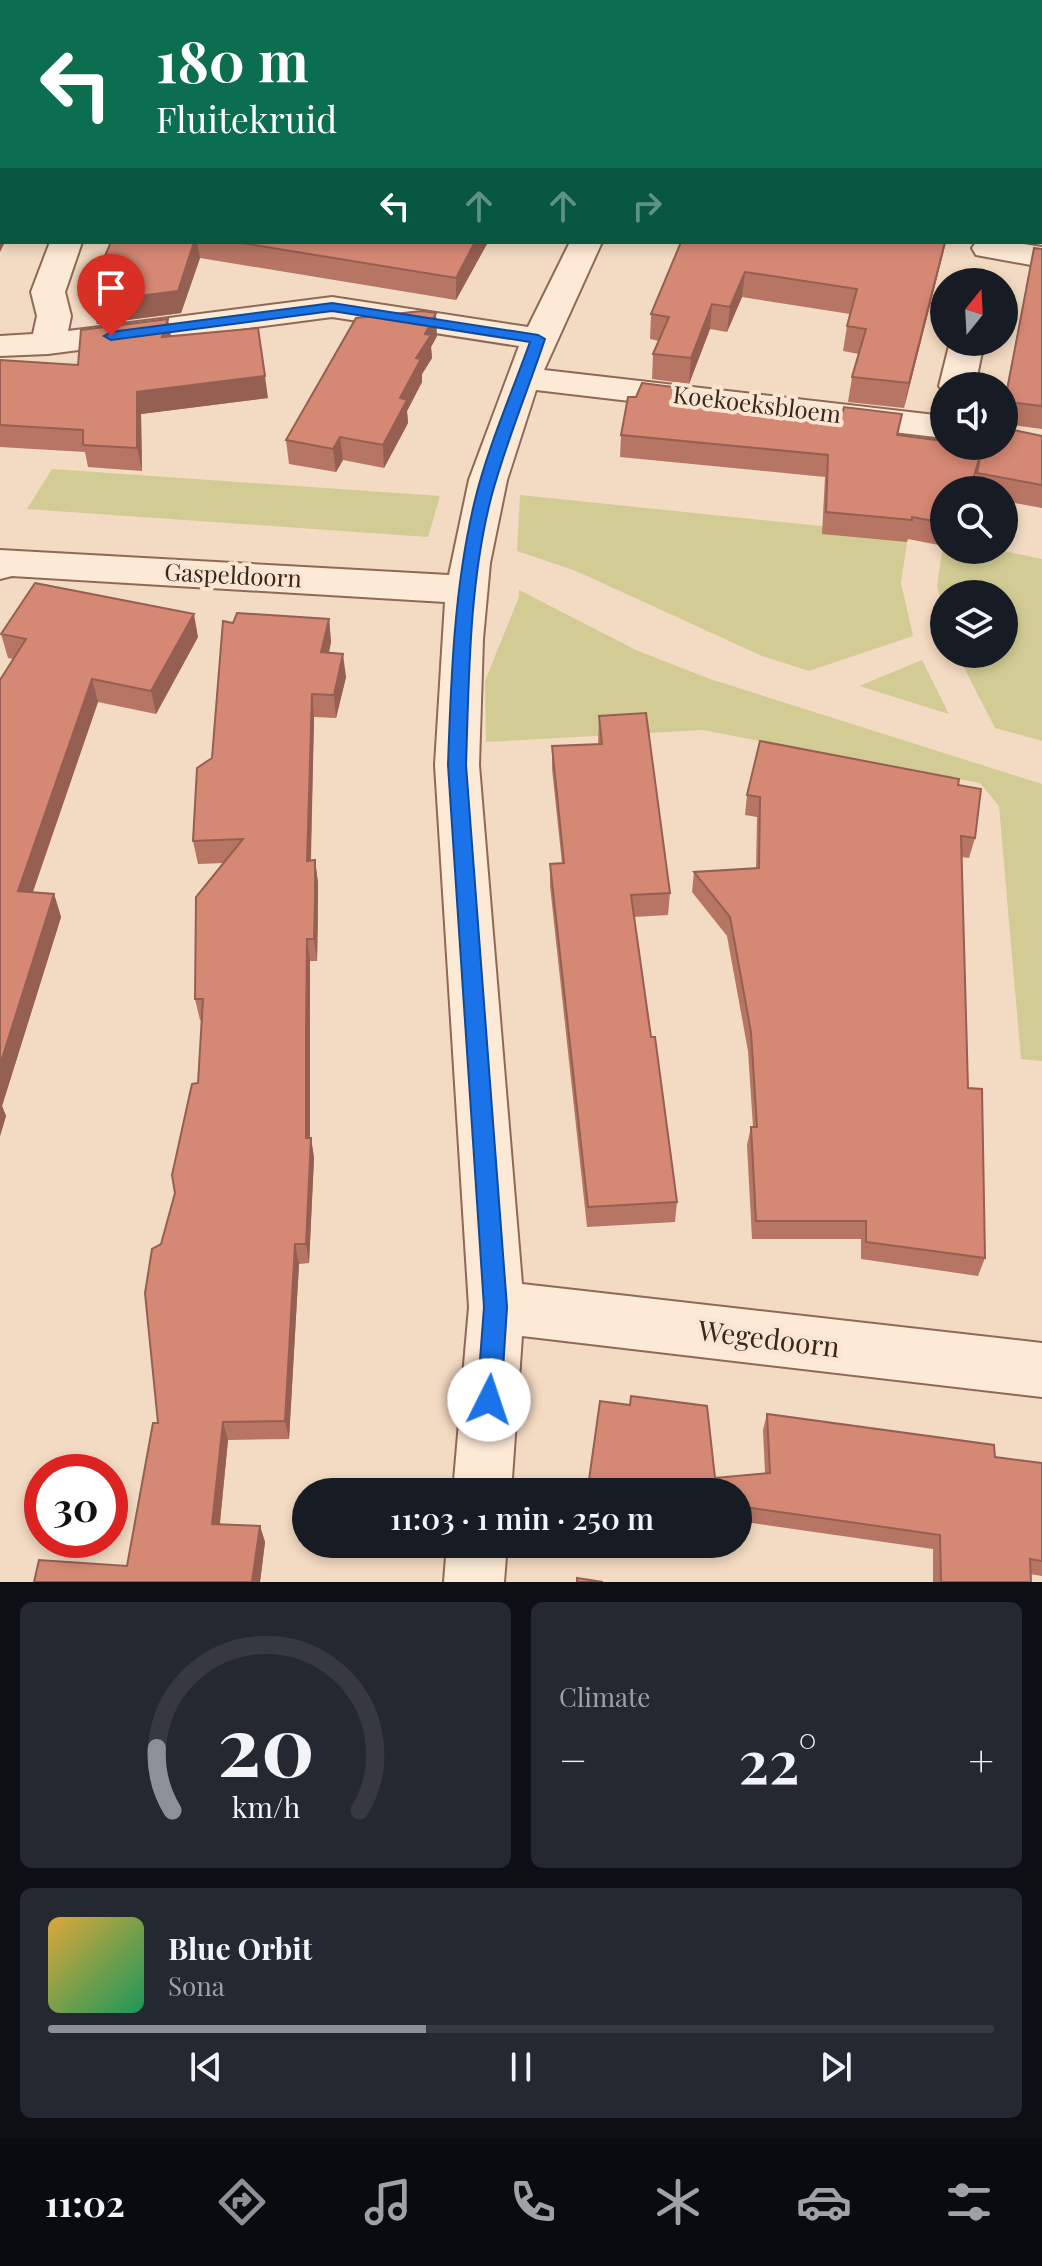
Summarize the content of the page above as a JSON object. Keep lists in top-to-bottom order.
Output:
{
  "streets": {
    "street": ["Koekoeksbloem", "Gaspeldoorn", "Wegedoorn"]
  },
  "north": "top",
  "page": {
    "turn": ["180 m", "Fluitekruid"],
    "limit": "30",
    "trip": "11:03 · 1 min · 250 m",
    "tile": "Climate",
    "heat": ["−", "22°", "+"],
    "song": ["Blue Orbit", "Sona"],
    "tabs": "11:02",
    "gauge": ["20", "km/h"]
  }
}
